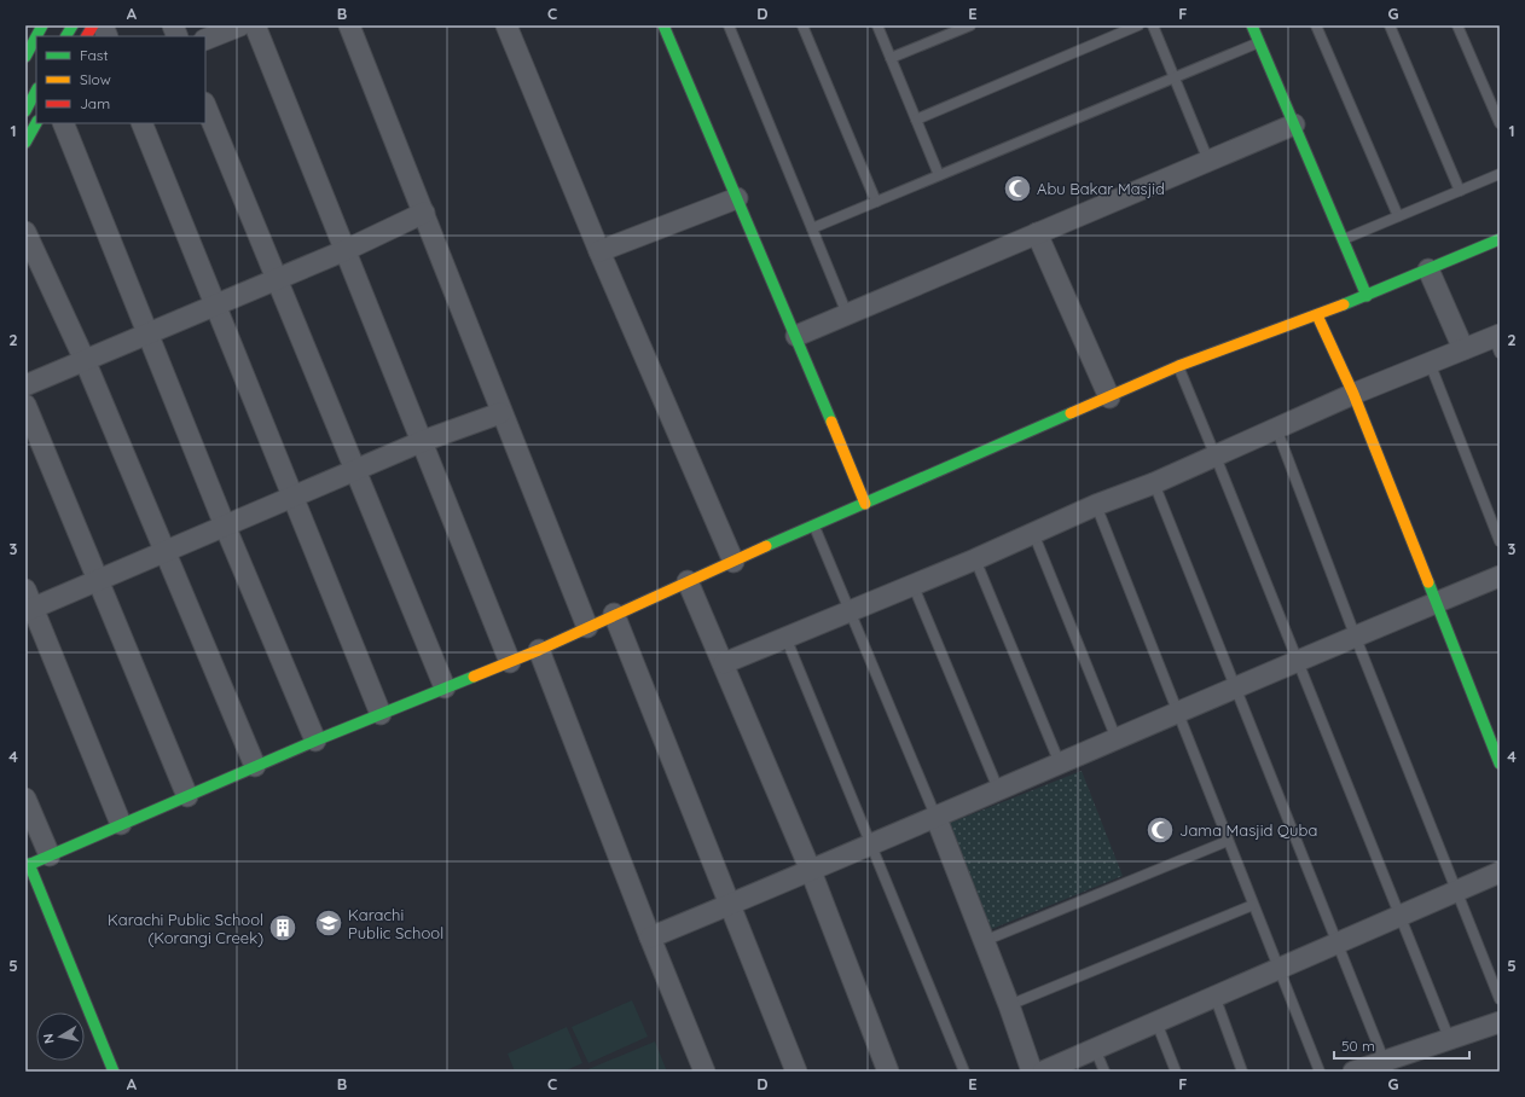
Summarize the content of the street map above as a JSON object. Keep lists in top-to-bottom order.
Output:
{
  "places": {
    "mosque": ["Abu Bakar Masjid", "Jama Masjid Quba"],
    "school or university": ["Karachi Public School"],
    "building": ["Karachi Public School (Korangi Creek)"]
  },
  "legend": ["Fast", "Slow", "Jam"],
  "scale_bar": "50 m",
  "north": "left",
  "grid": {
    "columns": [
      "A",
      "B",
      "C",
      "D",
      "E",
      "F",
      "G"
    ],
    "rows": [
      "1",
      "2",
      "3",
      "4",
      "5"
    ]
  }
}
